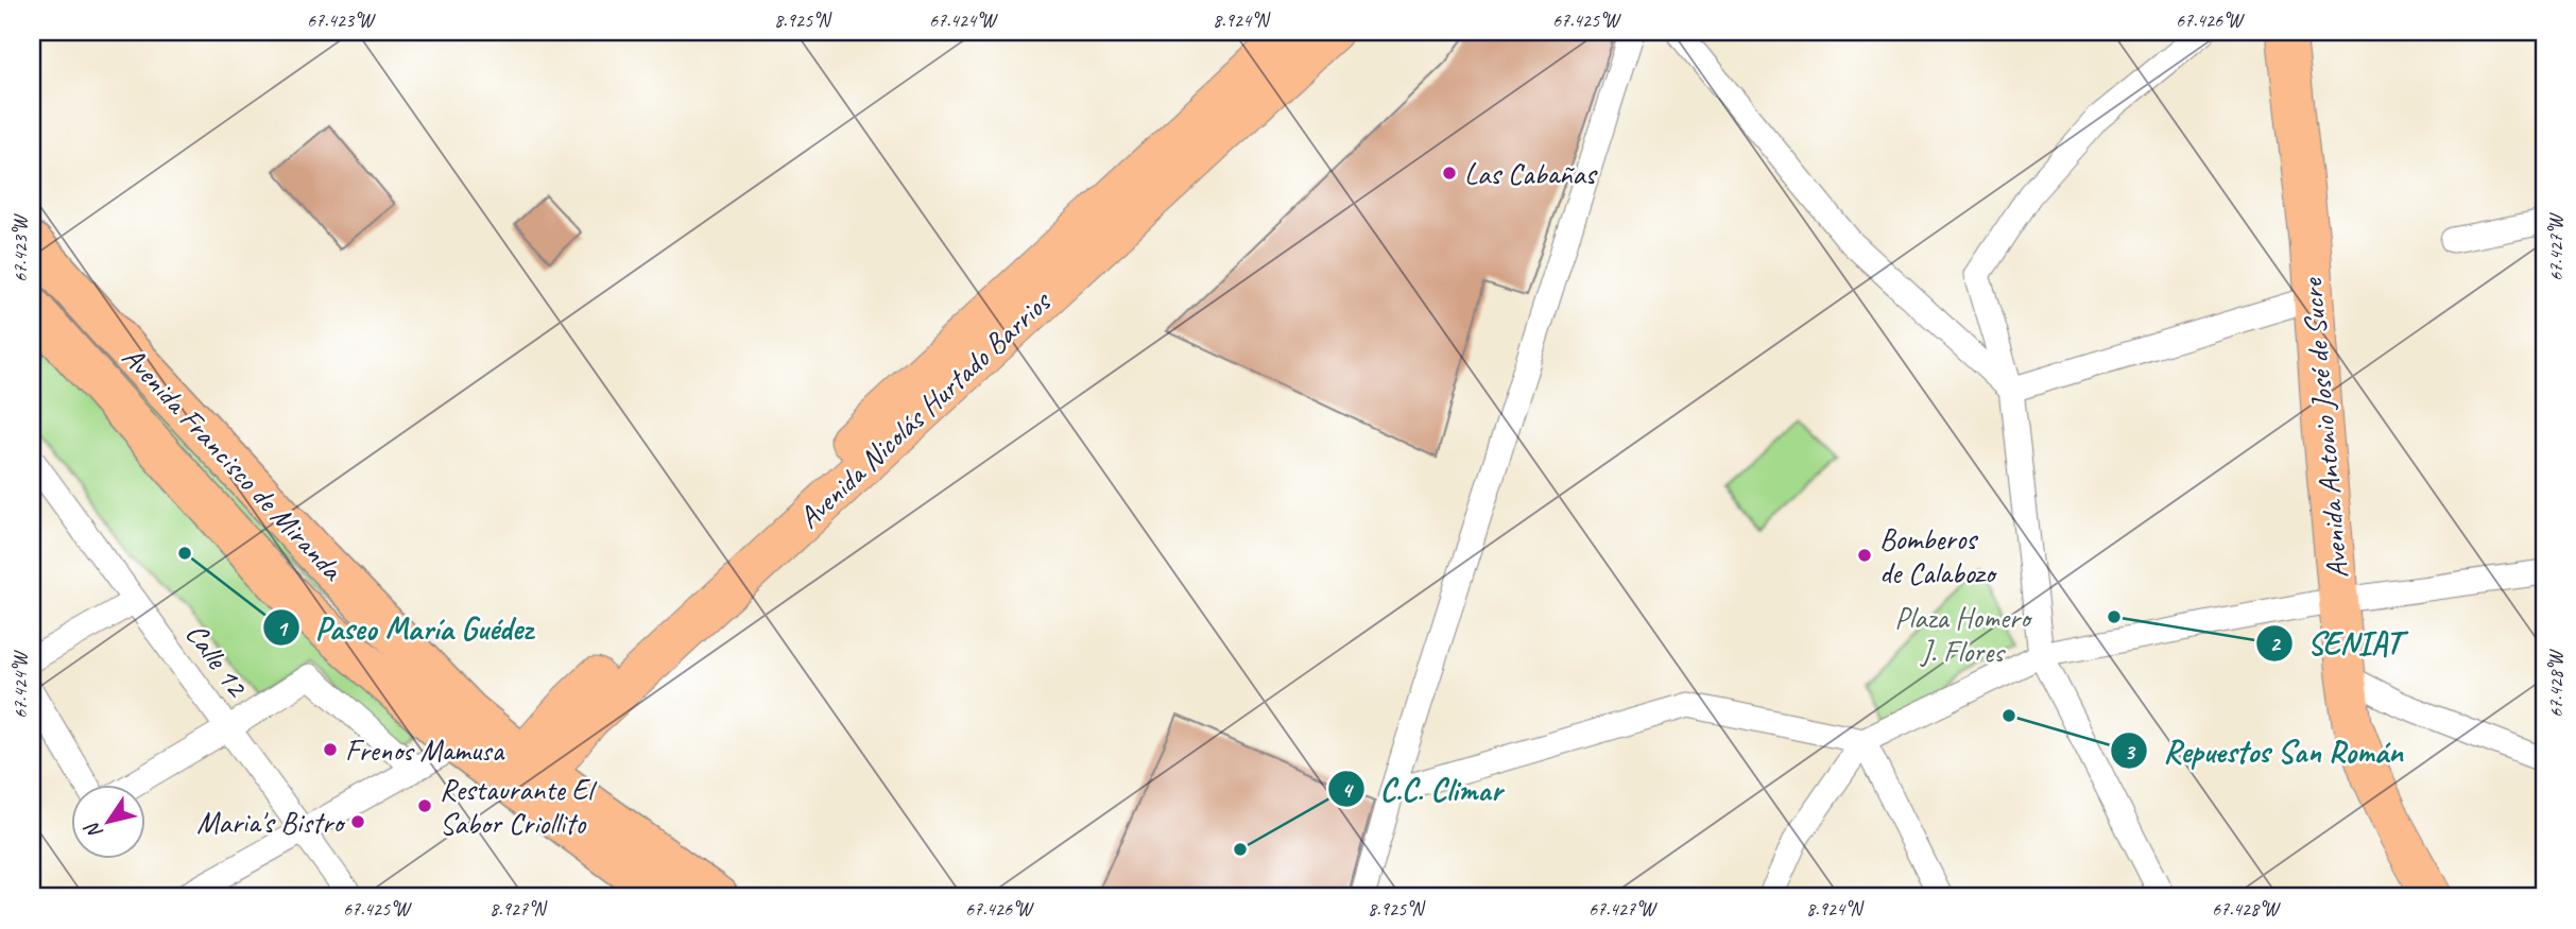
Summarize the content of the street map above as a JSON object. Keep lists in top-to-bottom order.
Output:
{
  "streets": {
    "highway": ["Avenida Francisco de Miranda"],
    "main road": ["Avenida Nicolás Hurtado Barrios", "Avenida Antonio José de Sucre"],
    "street": ["Calle 12"]
  },
  "crossings": [
    ["Avenida Nicolás Hurtado Barrios", "Avenida Francisco de Miranda"]
  ],
  "parks": ["Plaza Homero J. Flores"],
  "places": [
    "Las Cabañas",
    "Paseo María Guédez",
    "Bomberos de Calabozo",
    "SENIAT",
    "Repuestos San Román",
    "Frenos Mamusa",
    "Restaurante El Sabor Criollito",
    "Maria's Bistro",
    "C.C. Climar"
  ],
  "north": "bottom left",
  "coordinates": [
    "67.423°W",
    "8.925°N",
    "67.424°W",
    "8.924°N",
    "67.425°W",
    "67.426°W",
    "67.427°W",
    "67.428°W",
    "8.927°N"
  ]
}
